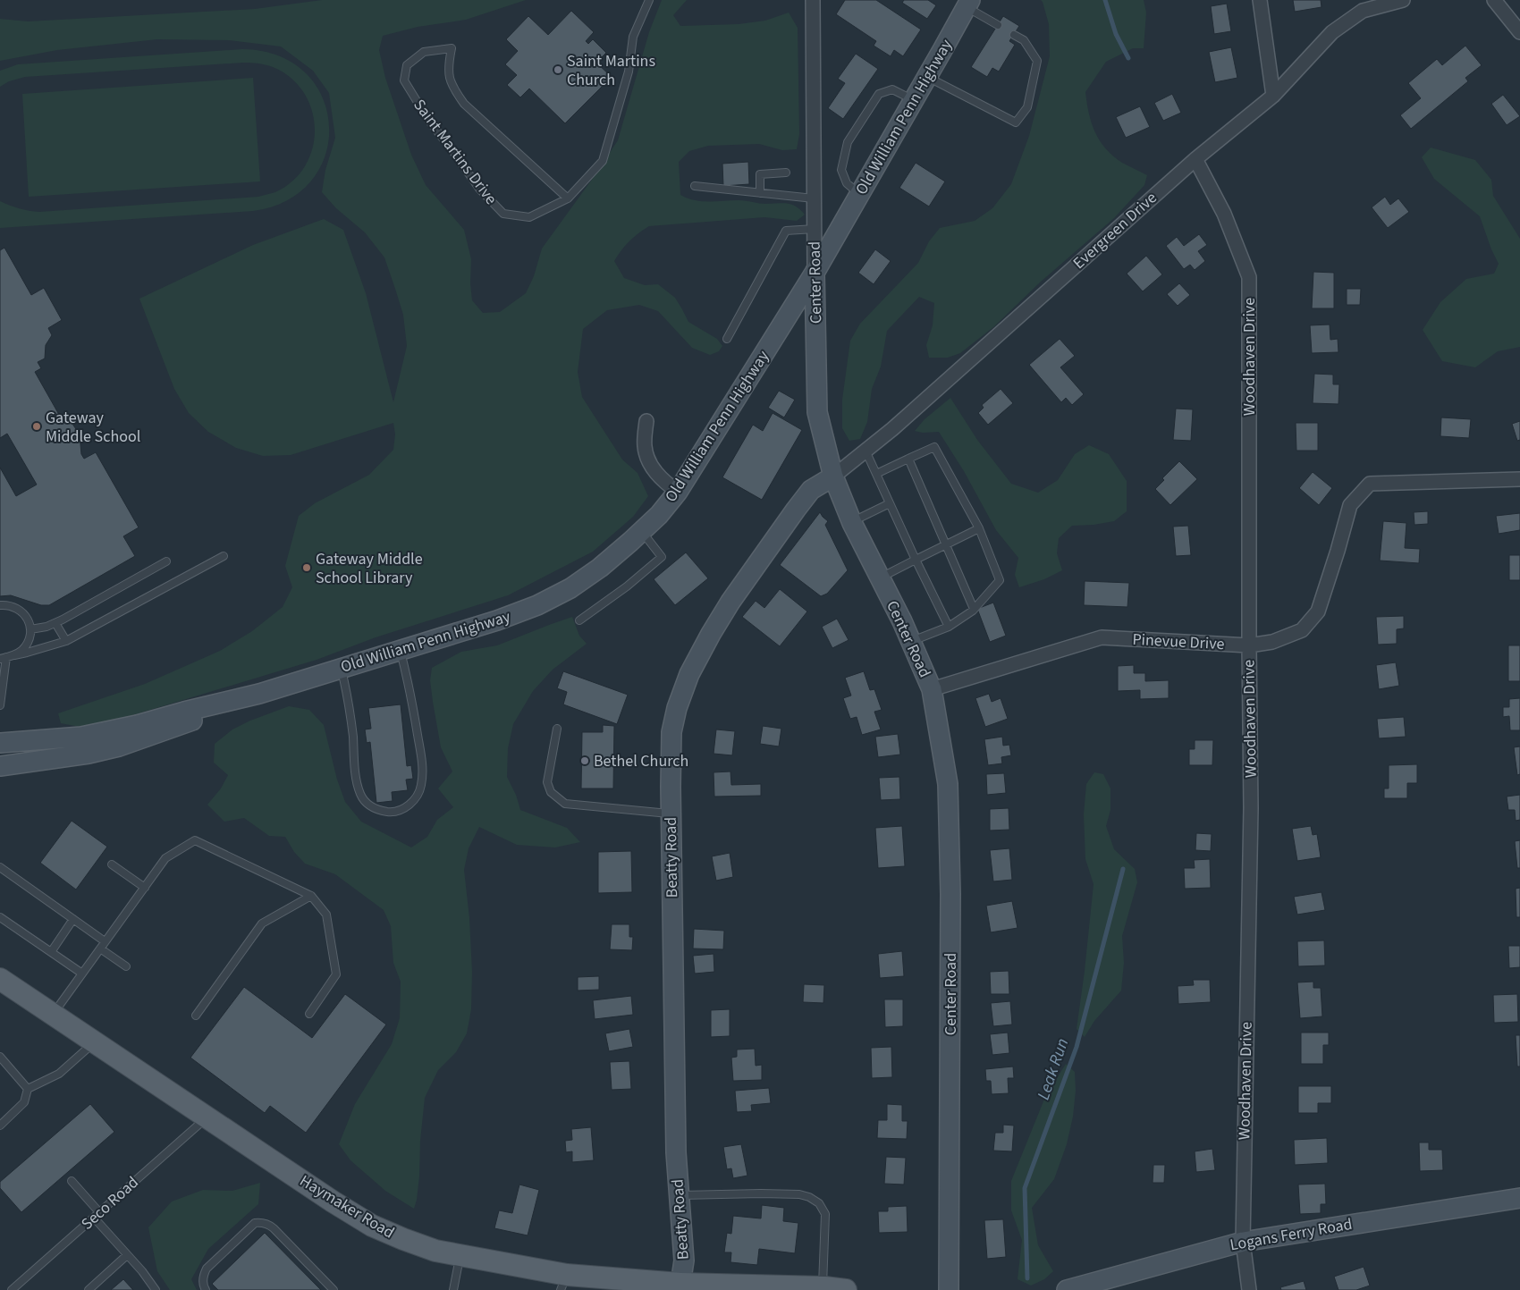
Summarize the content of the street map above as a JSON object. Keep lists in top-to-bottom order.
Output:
{
  "streets": {
    "main road": ["Haymaker Road"],
    "street": [
      "Old William Penn Highway",
      "Evergreen Drive",
      "Center Road",
      "Woodhaven Drive",
      "Pinevue Drive",
      "Beatty Road",
      "Logans Ferry Road"
    ],
    "lane": ["Saint Martins Drive", "Seco Road"]
  },
  "crossings": [
    ["Old William Penn Highway", "Center Road"],
    ["Evergreen Drive", "Center Road"],
    ["Evergreen Drive", "Woodhaven Drive"],
    ["Evergreen Drive", "Beatty Road"],
    ["Center Road", "Pinevue Drive"],
    ["Center Road", "Beatty Road"],
    ["Woodhaven Drive", "Pinevue Drive"],
    ["Woodhaven Drive", "Logans Ferry Road"],
    ["Beatty Road", "Haymaker Road"],
    ["Seco Road", "Haymaker Road"]
  ],
  "water": ["Leak Run"],
  "places": [
    "Saint Martins Church",
    "Gateway Middle School",
    "Gateway Middle School Library",
    "Bethel Church"
  ]
}
